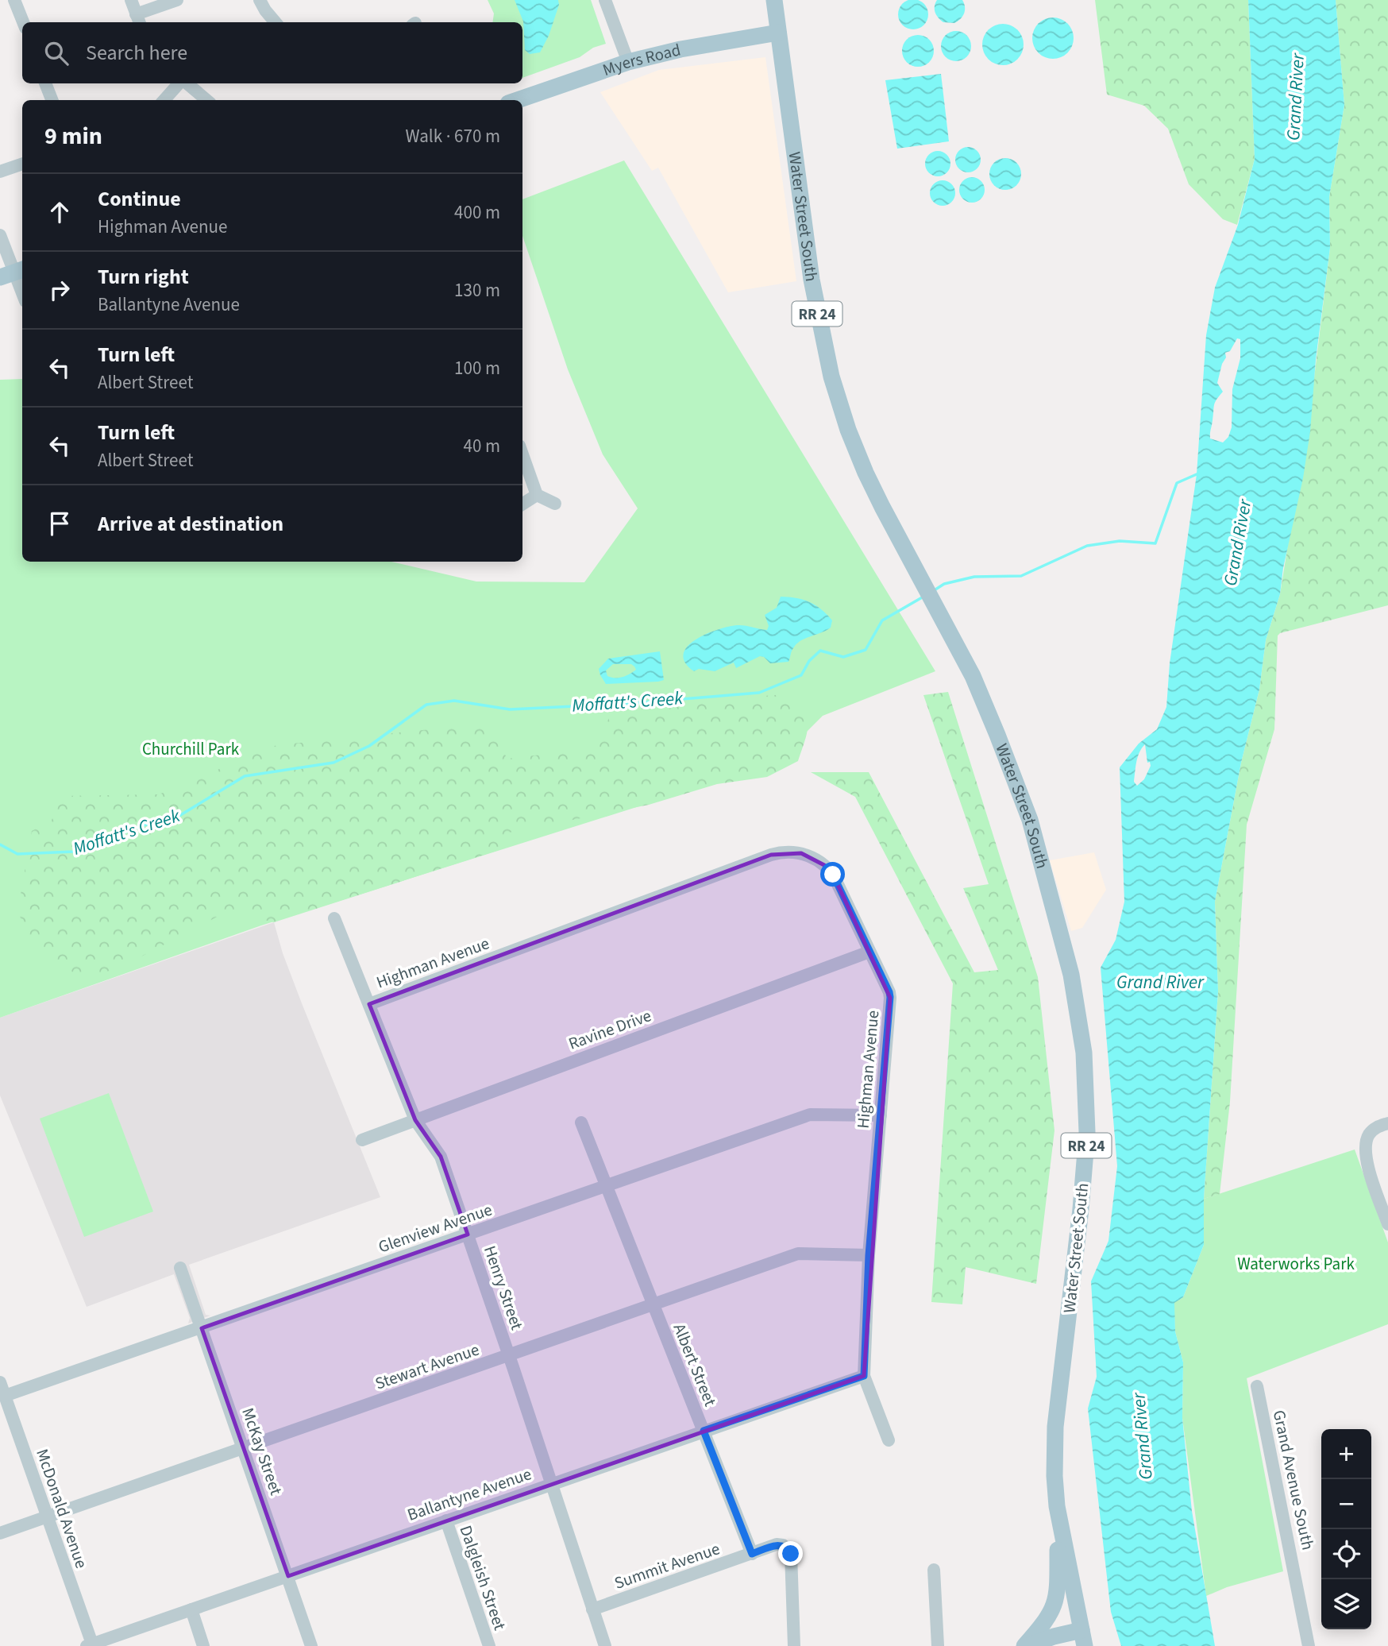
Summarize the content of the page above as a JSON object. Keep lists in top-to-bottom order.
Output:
{
  "streets": {
    "main road": ["Myers Road", "Water Street South", "RR 24"],
    "street": [
      "Highman Avenue",
      "Ravine Drive",
      "Glenview Avenue",
      "Henry Street",
      "Albert Street",
      "Stewart Avenue",
      "McKay Street",
      "Grand Avenue South",
      "Ballantyne Avenue",
      "McDonald Avenue",
      "Summit Avenue",
      "Dalgleish Street"
    ]
  },
  "crossings": [
    ["Myers Road", "Water Street South"],
    ["Water Street South", "RR 24"],
    ["Highman Avenue", "Ravine Drive"],
    ["Highman Avenue", "Glenview Avenue"],
    ["Highman Avenue", "Henry Street"],
    ["Highman Avenue", "Stewart Avenue"],
    ["Highman Avenue", "Ballantyne Avenue"],
    ["Ravine Drive", "Henry Street"],
    ["Glenview Avenue", "Henry Street"],
    ["Glenview Avenue", "Albert Street"],
    ["Glenview Avenue", "McKay Street"],
    ["Glenview Avenue", "McDonald Avenue"],
    ["Henry Street", "Stewart Avenue"],
    ["Henry Street", "Ballantyne Avenue"],
    ["Henry Street", "Summit Avenue"],
    ["Albert Street", "Stewart Avenue"],
    ["Albert Street", "Ballantyne Avenue"],
    ["Albert Street", "Summit Avenue"],
    ["Stewart Avenue", "McKay Street"],
    ["Stewart Avenue", "McDonald Avenue"],
    ["McKay Street", "Ballantyne Avenue"],
    ["Ballantyne Avenue", "McDonald Avenue"],
    ["Ballantyne Avenue", "Dalgleish Street"]
  ],
  "water": ["Grand River", "Moffatt's Creek"],
  "parks": ["Churchill Park", "Waterworks Park"],
  "page": {
    "search": "Search here",
    "heading": ["9 min", "Walk · 670 m"],
    "list": [
      ["Continue", "Highman Avenue", "400 m"],
      ["Turn right", "Ballantyne Avenue", "130 m"],
      ["Turn left", "Albert Street", "100 m"],
      ["Turn left", "Albert Street", "40 m"],
      "Arrive at destination"
    ],
    "map_buttons": ["+", "−"]
  }
}
